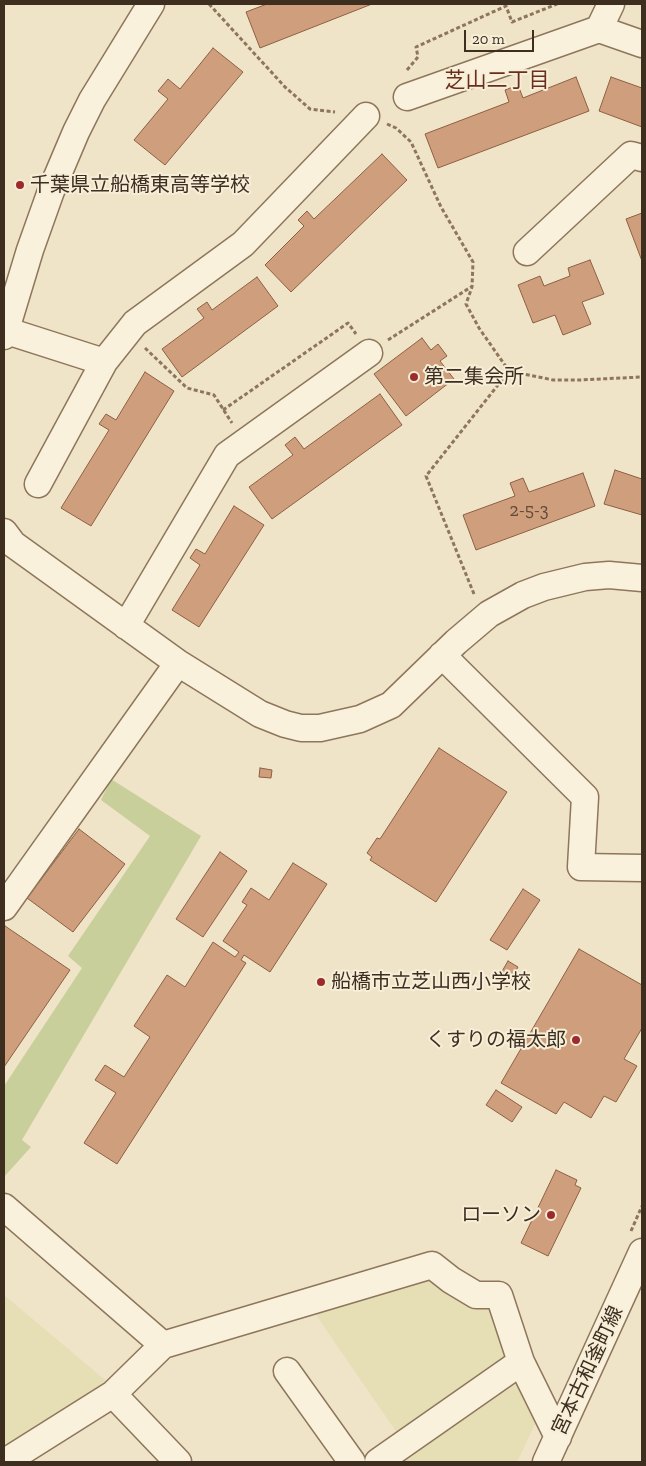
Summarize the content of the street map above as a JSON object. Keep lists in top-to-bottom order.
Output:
{
  "streets": {
    "street": ["宮本古和釜町線"]
  },
  "districts": ["芝山二丁目"],
  "places": [
    "千葉県立船橋東高等学校",
    "第二集会所",
    "船橋市立芝山西小学校",
    "くすりの福太郎",
    "ローソン"
  ],
  "house_numbers": ["2-5-3"],
  "scale_bar": "20 m"
}
